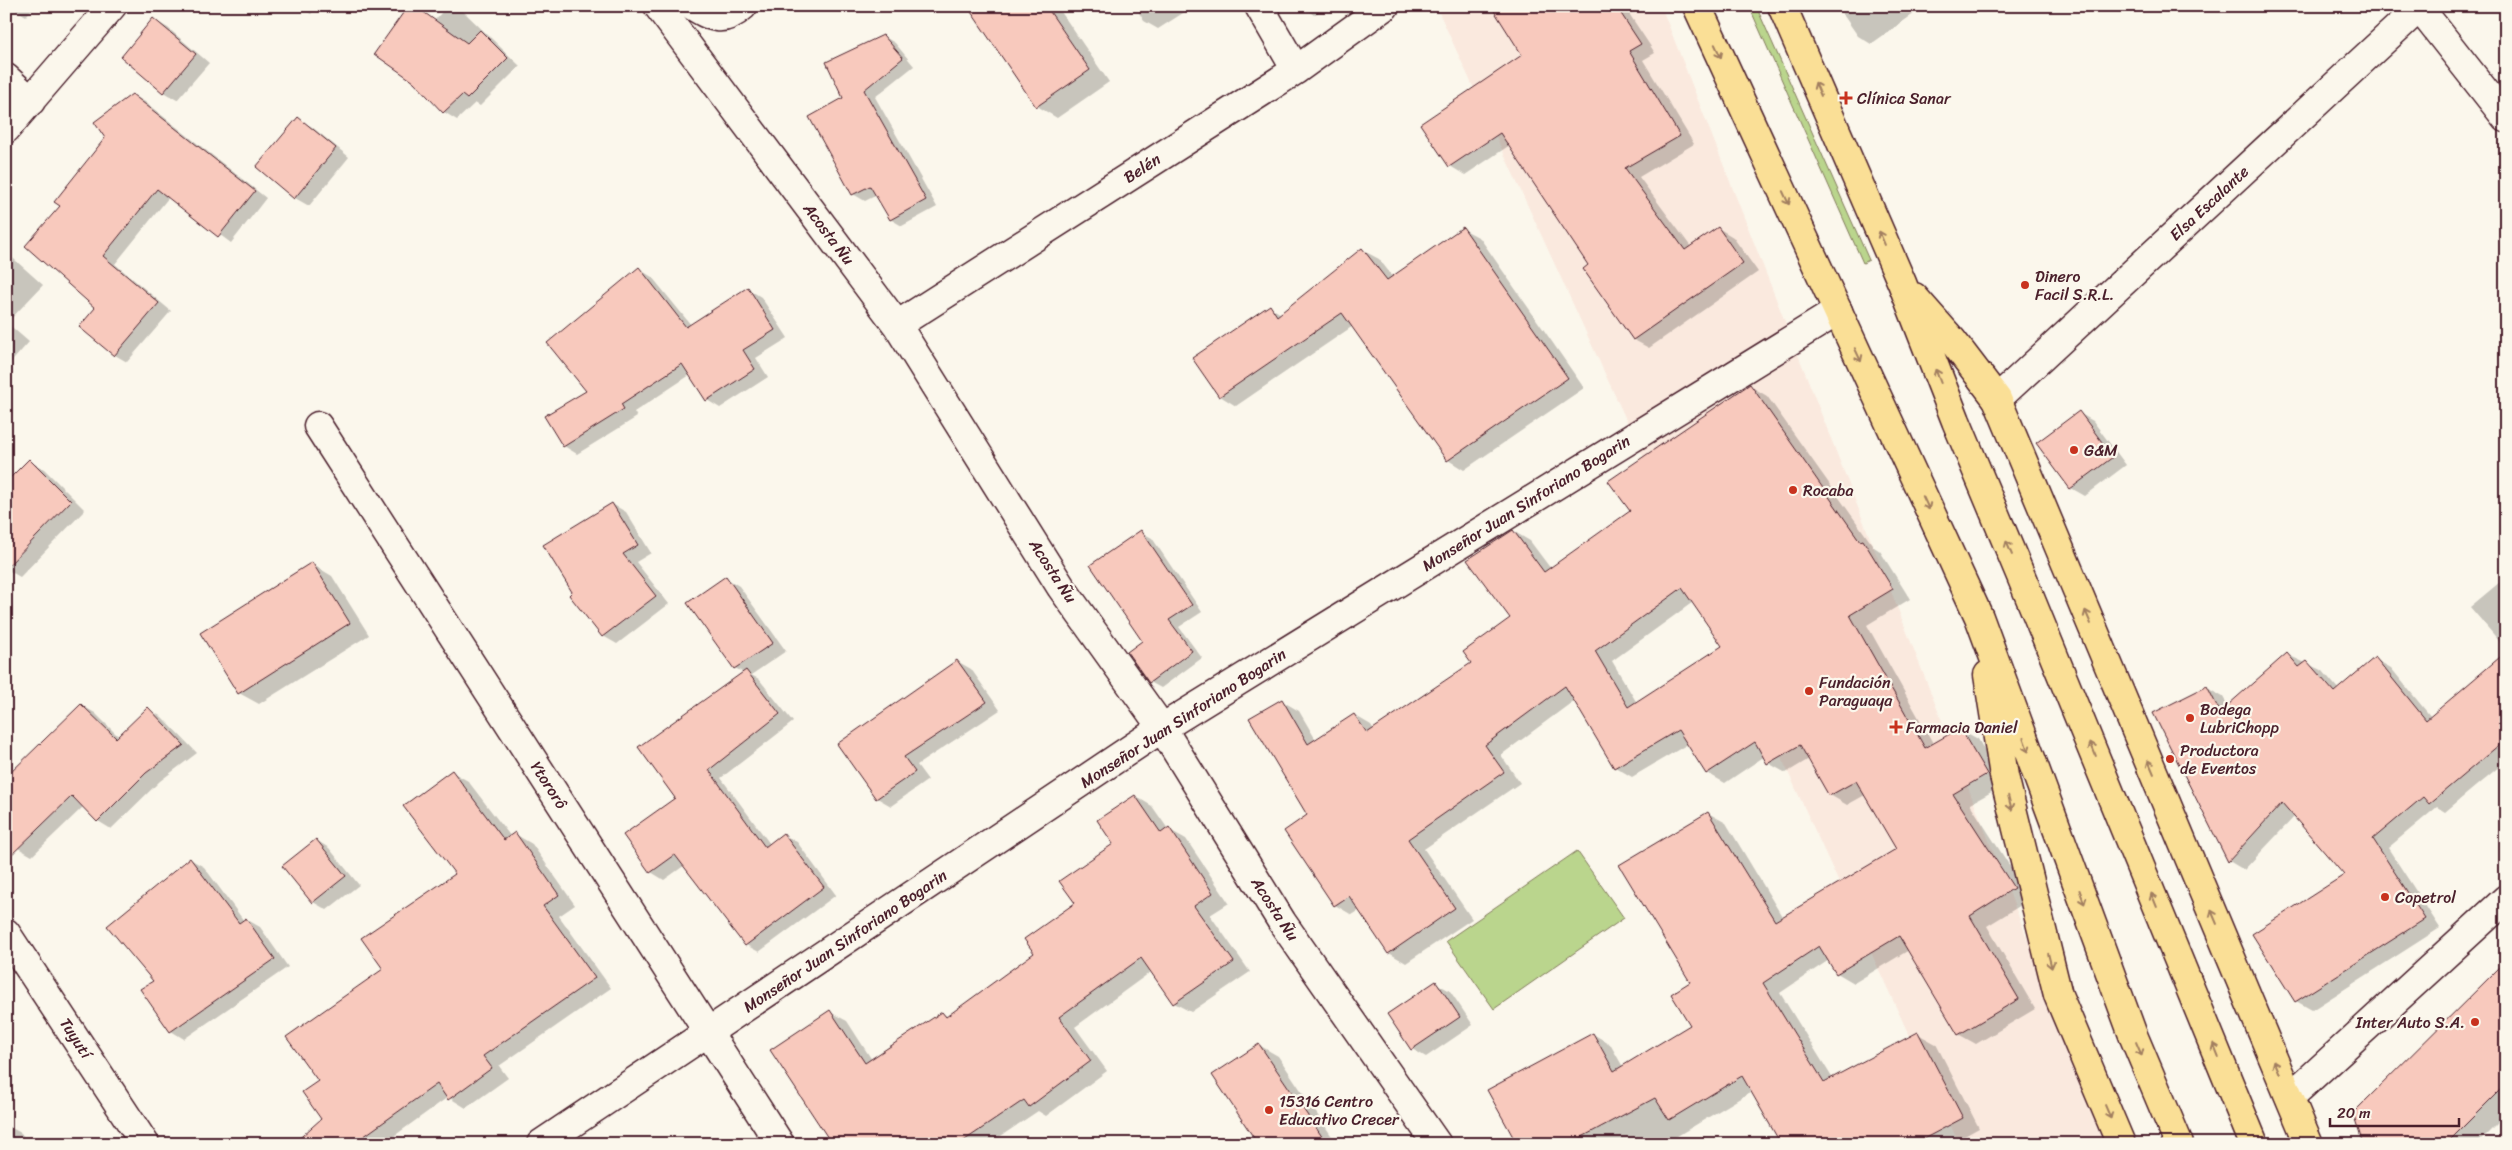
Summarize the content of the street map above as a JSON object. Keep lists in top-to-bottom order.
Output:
{
  "streets": {
    "street": [
      "Belén",
      "Elsa Escalante",
      "Acosta Ñu",
      "Monseñor Juan Sinforiano Bogarin",
      "Ytororô",
      "Tuyutí"
    ]
  },
  "crossings": [
    ["Belén", "Acosta Ñu"],
    ["Acosta Ñu", "Monseñor Juan Sinforiano Bogarin"],
    ["Monseñor Juan Sinforiano Bogarin", "Ytororô"]
  ],
  "places": {
    "health": ["Clínica Sanar", "Farmacia Daniel"],
    "other": [
      "Dinero Facil S.R.L.",
      "G&M",
      "Rocaba",
      "Fundación Paraguaya",
      "Bodega LubriChopp",
      "Productora de Eventos",
      "Copetrol",
      "Inter Auto S.A.",
      "15316 Centro Educativo Crecer"
    ]
  },
  "scale_bar": "20 m"
}
